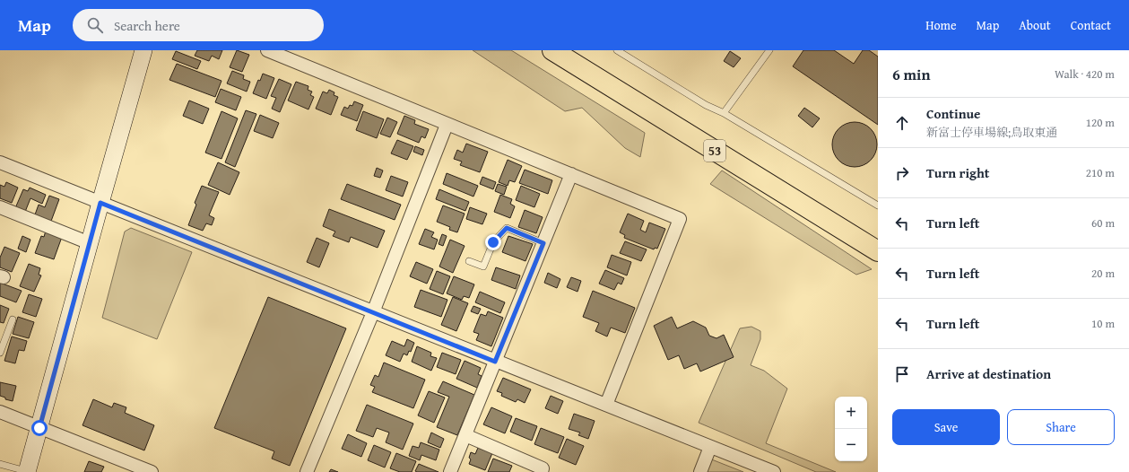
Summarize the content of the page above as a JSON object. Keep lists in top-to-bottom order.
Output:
{
  "streets": {
    "main road": ["53"]
  },
  "page": {
    "header": "Map",
    "search": "Search here",
    "nav": [
      "Home",
      "Map",
      "About",
      "Contact"
    ],
    "heading": ["6 min", "Walk · 420 m"],
    "list": [
      ["Continue", "新富士停車場線;鳥取東通", "120 m"],
      ["Turn right", "210 m"],
      ["Turn left", "60 m"],
      ["Turn left", "20 m"],
      ["Turn left", "10 m"],
      "Arrive at destination"
    ],
    "map_buttons": ["+", "−"],
    "buttons": ["Save", "Share"]
  }
}
